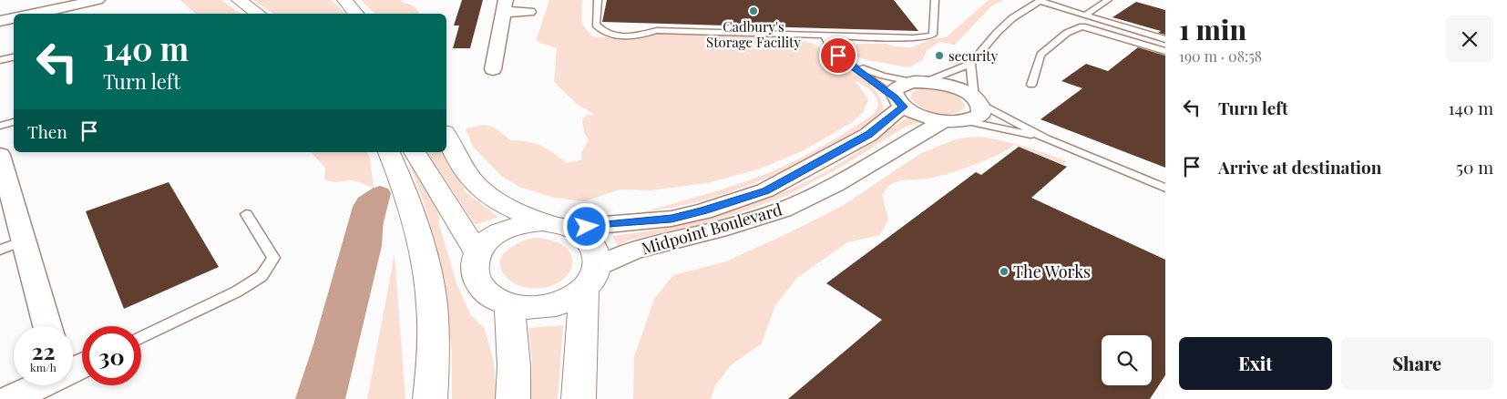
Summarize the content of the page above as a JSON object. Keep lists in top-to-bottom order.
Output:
{
  "streets": {
    "street": ["Midpoint Boulevard"]
  },
  "places": ["Cadbury's Storage Facility", "security", "The Works"],
  "page": {
    "heading": ["1 min", "190 m · 08:58"],
    "turn": ["140 m", "Turn left"],
    "list": [
      {
        "name": "Turn left",
        "value": "140 m"
      },
      {
        "name": "Arrive at destination",
        "value": "50 m"
      }
    ],
    "then": "Then",
    "speed": "22 km/h",
    "limit": "30",
    "buttons": ["Exit", "Share"]
  }
}
